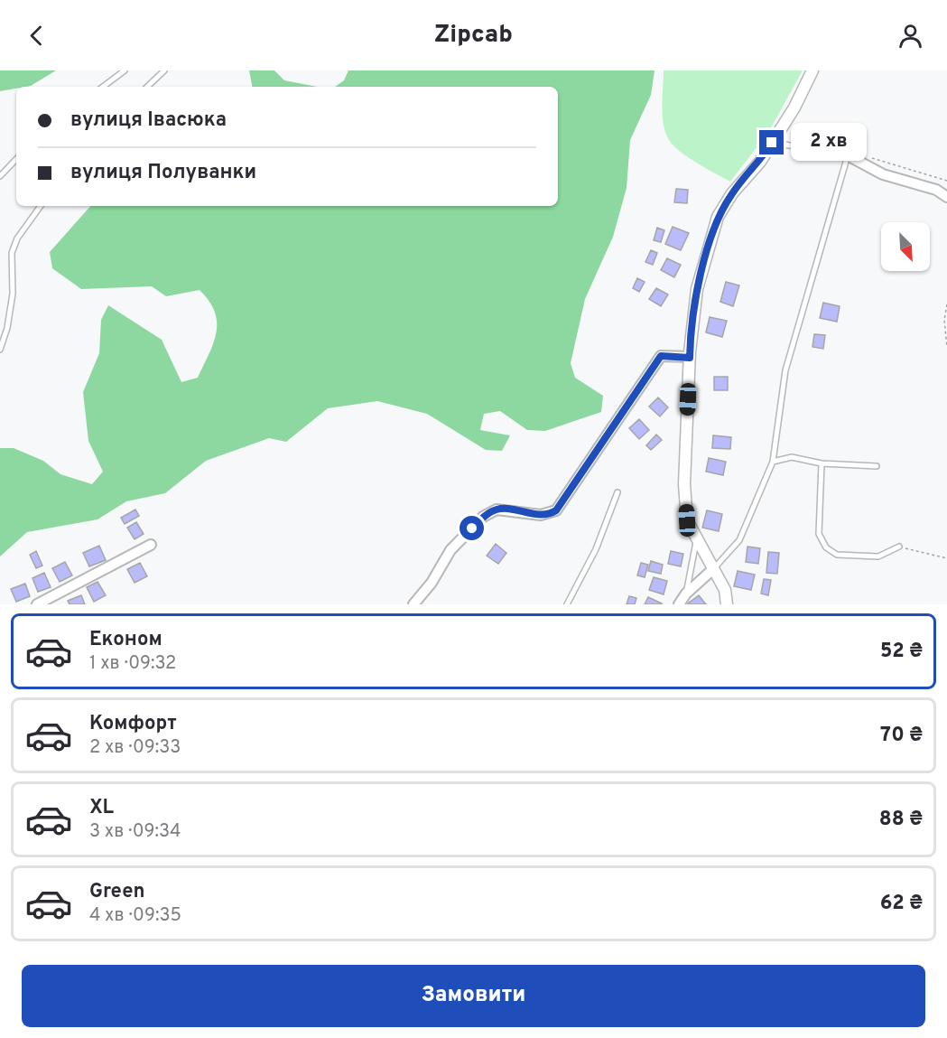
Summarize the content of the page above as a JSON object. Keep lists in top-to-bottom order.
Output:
{
  "north": "bottom right",
  "page": {
    "header": "Zipcab",
    "banner": ["вулиця Івасюка", "вулиця Полуванки"],
    "bubble": "2 хв",
    "list": [
      {
        "name": "Економ",
        "note": "1 хв · 09:32",
        "value": "52 ₴"
      },
      {
        "name": "Комфорт",
        "note": "2 хв · 09:33",
        "value": "70 ₴"
      },
      {
        "name": "XL",
        "note": "3 хв · 09:34",
        "value": "88 ₴"
      },
      {
        "name": "Green",
        "note": "4 хв · 09:35",
        "value": "62 ₴"
      }
    ],
    "buttons": "Замовити"
  }
}
